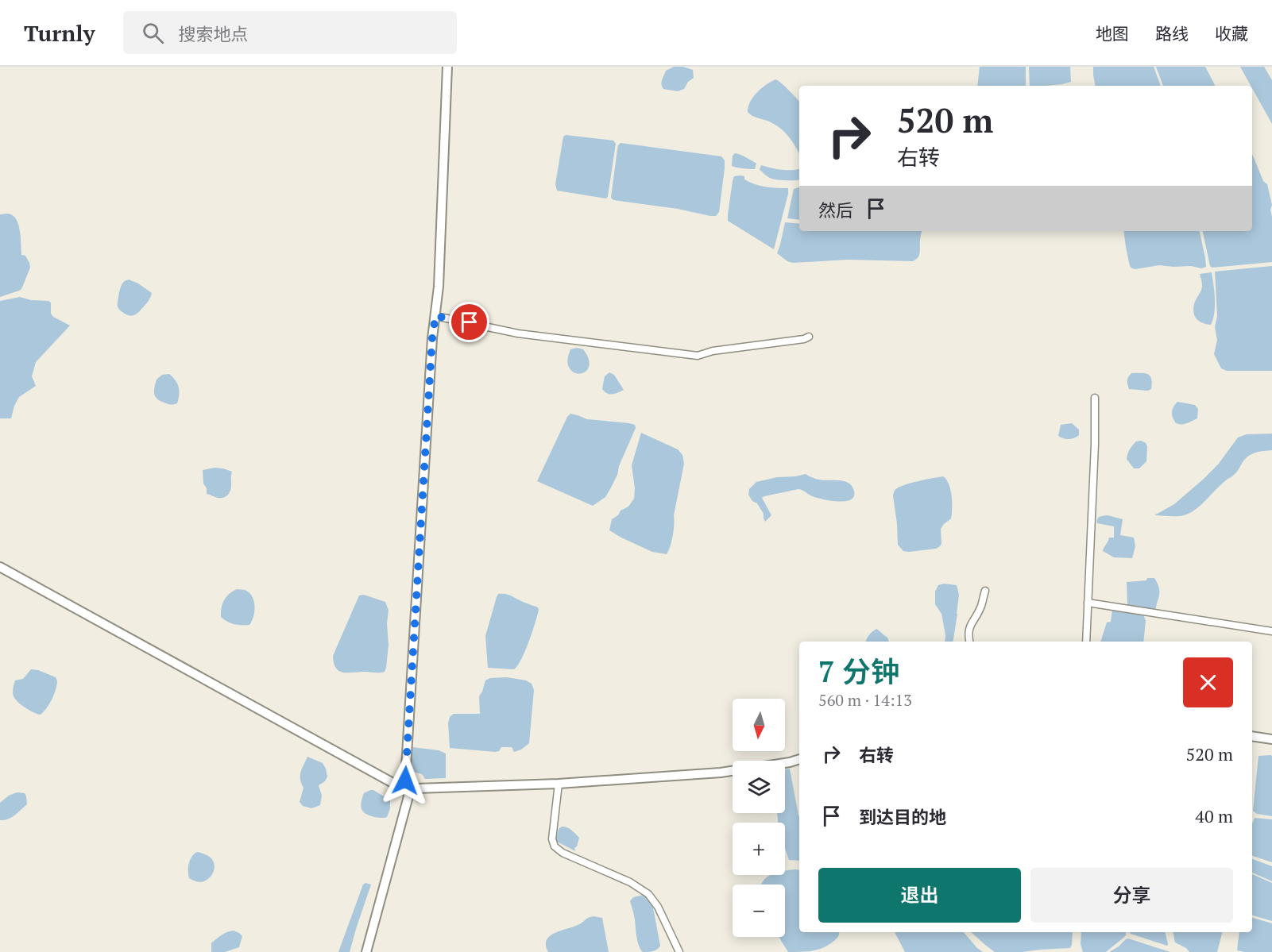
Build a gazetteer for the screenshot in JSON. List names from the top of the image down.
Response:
{
  "north": "bottom",
  "page": {
    "header": "Turnly",
    "search": "搜索地点",
    "nav": ["地图", "路线", "收藏"],
    "turn": ["520 m", "右转"],
    "then": "然后",
    "heading": ["7 分钟", "560 m · 14:13"],
    "map_buttons": ["+", "−"],
    "list": [
      {
        "name": "右转",
        "value": "520 m"
      },
      {
        "name": "到达目的地",
        "value": "40 m"
      }
    ],
    "buttons": ["退出", "分享"]
  }
}
